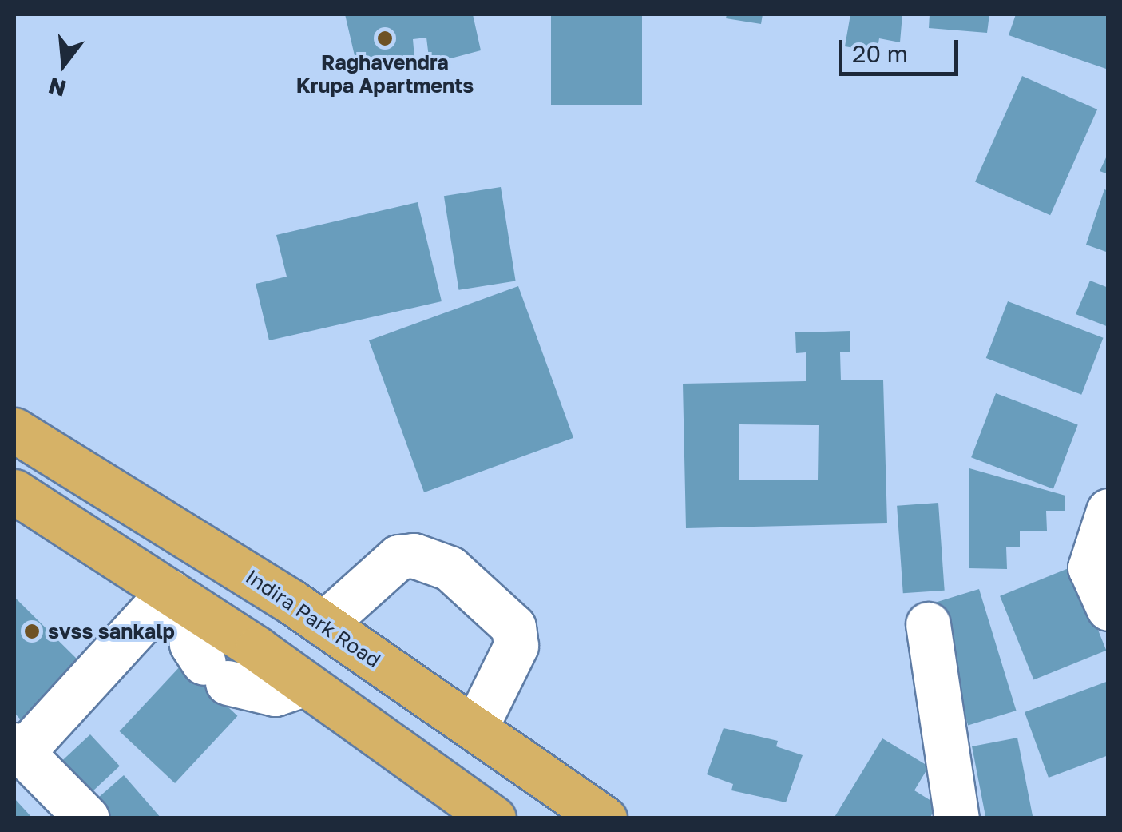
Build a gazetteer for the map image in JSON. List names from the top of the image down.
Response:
{
  "streets": {
    "main road": ["Indira Park Road"]
  },
  "places": ["Raghavendra Krupa Apartments", "svss sankalp"],
  "scale_bar": "20 m",
  "north": "bottom"
}
